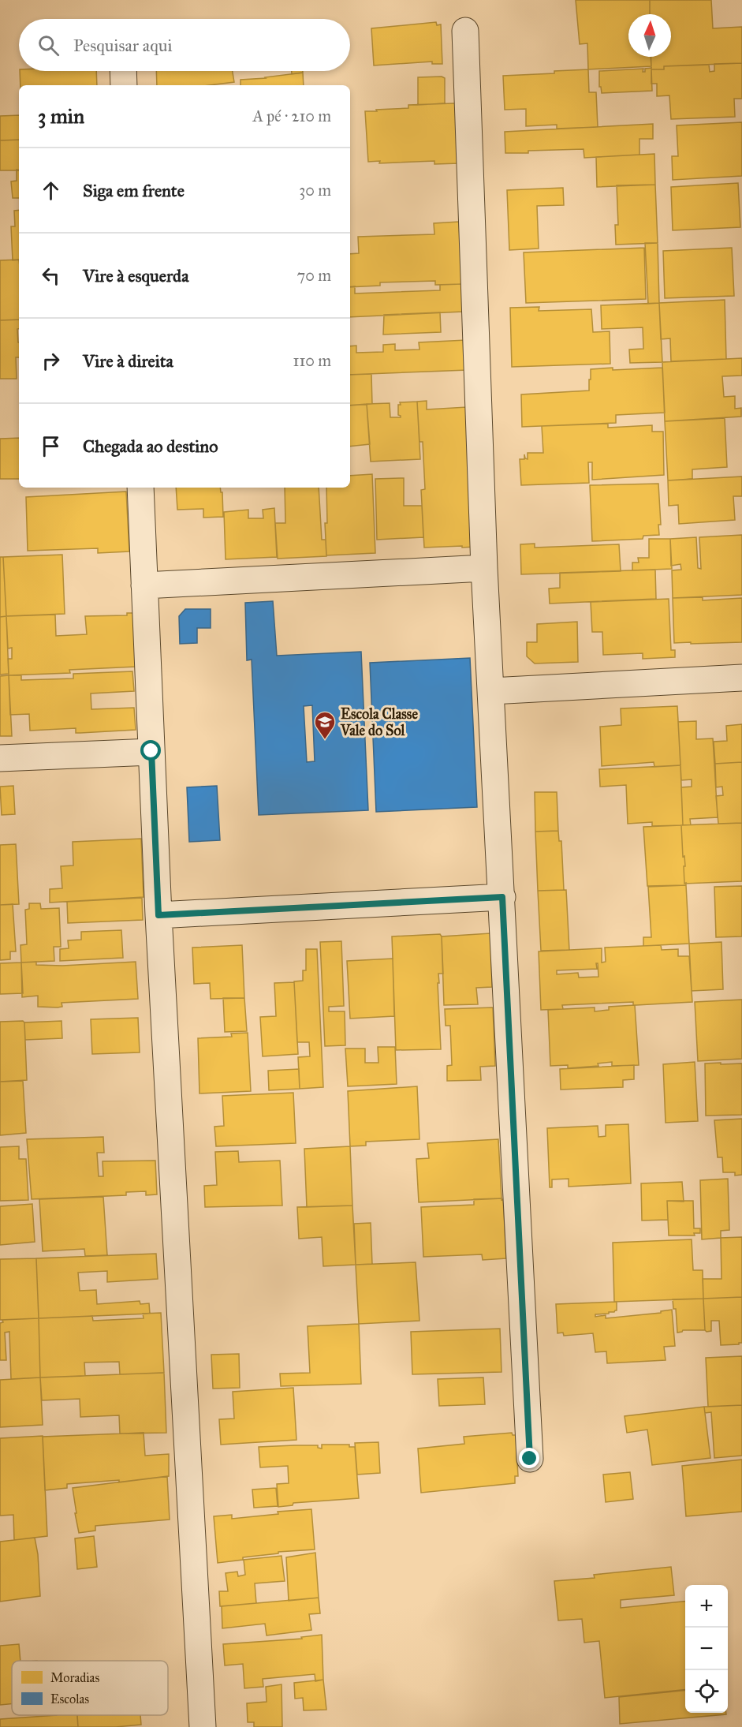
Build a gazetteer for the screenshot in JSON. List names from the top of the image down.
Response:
{
  "places": {
    "school or university": ["Escola Classe Vale do Sol"]
  },
  "legend": ["Moradias", "Escolas"],
  "north": "top",
  "page": {
    "search": "Pesquisar aqui",
    "heading": ["3 min", "A pé · 210 m"],
    "list": [
      ["Siga em frente", "30 m"],
      ["Vire à esquerda", "70 m"],
      ["Vire à direita", "110 m"],
      "Chegada ao destino"
    ],
    "map_buttons": ["+", "−"]
  }
}
